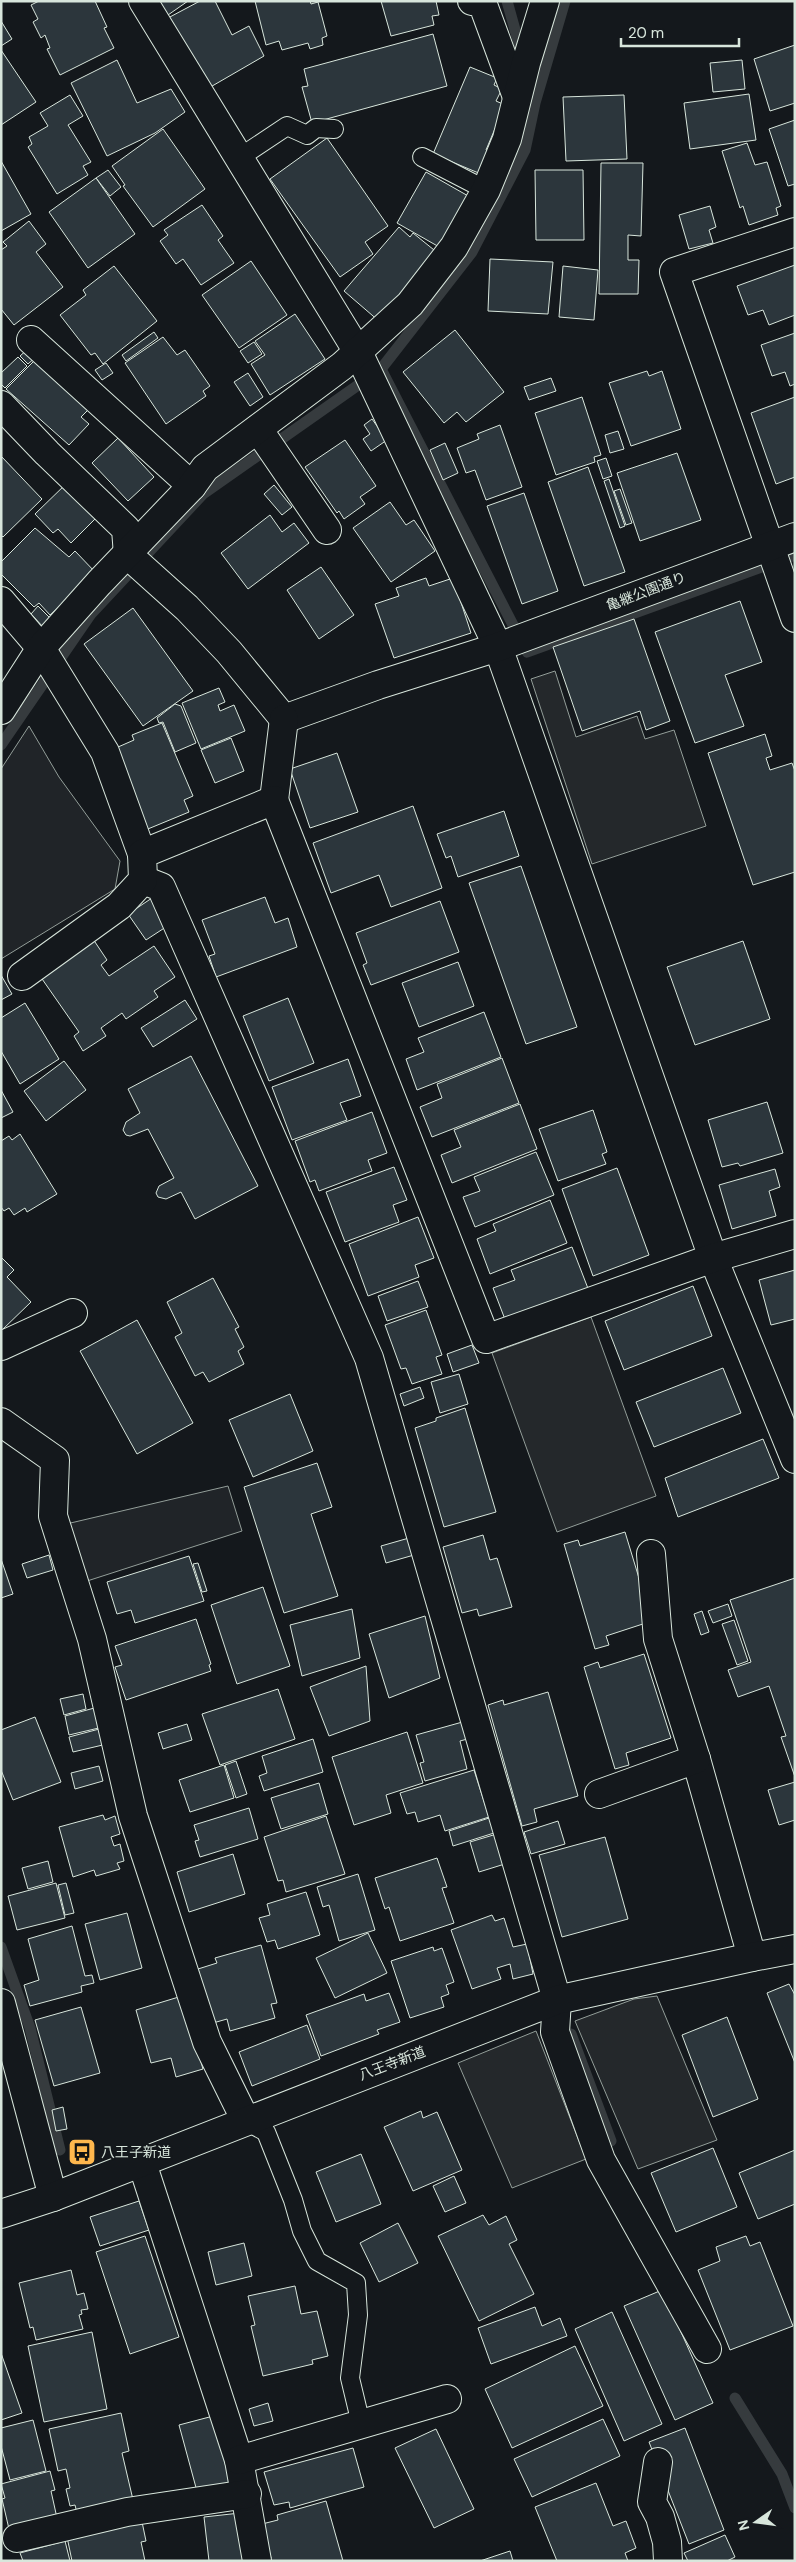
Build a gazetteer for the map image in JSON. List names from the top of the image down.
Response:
{
  "streets": {
    "street": ["亀継公園通り", "八王寺新道"]
  },
  "places": {
    "bus stop": ["八王子新道"]
  },
  "scale_bar": "20 m",
  "north": "left"
}
